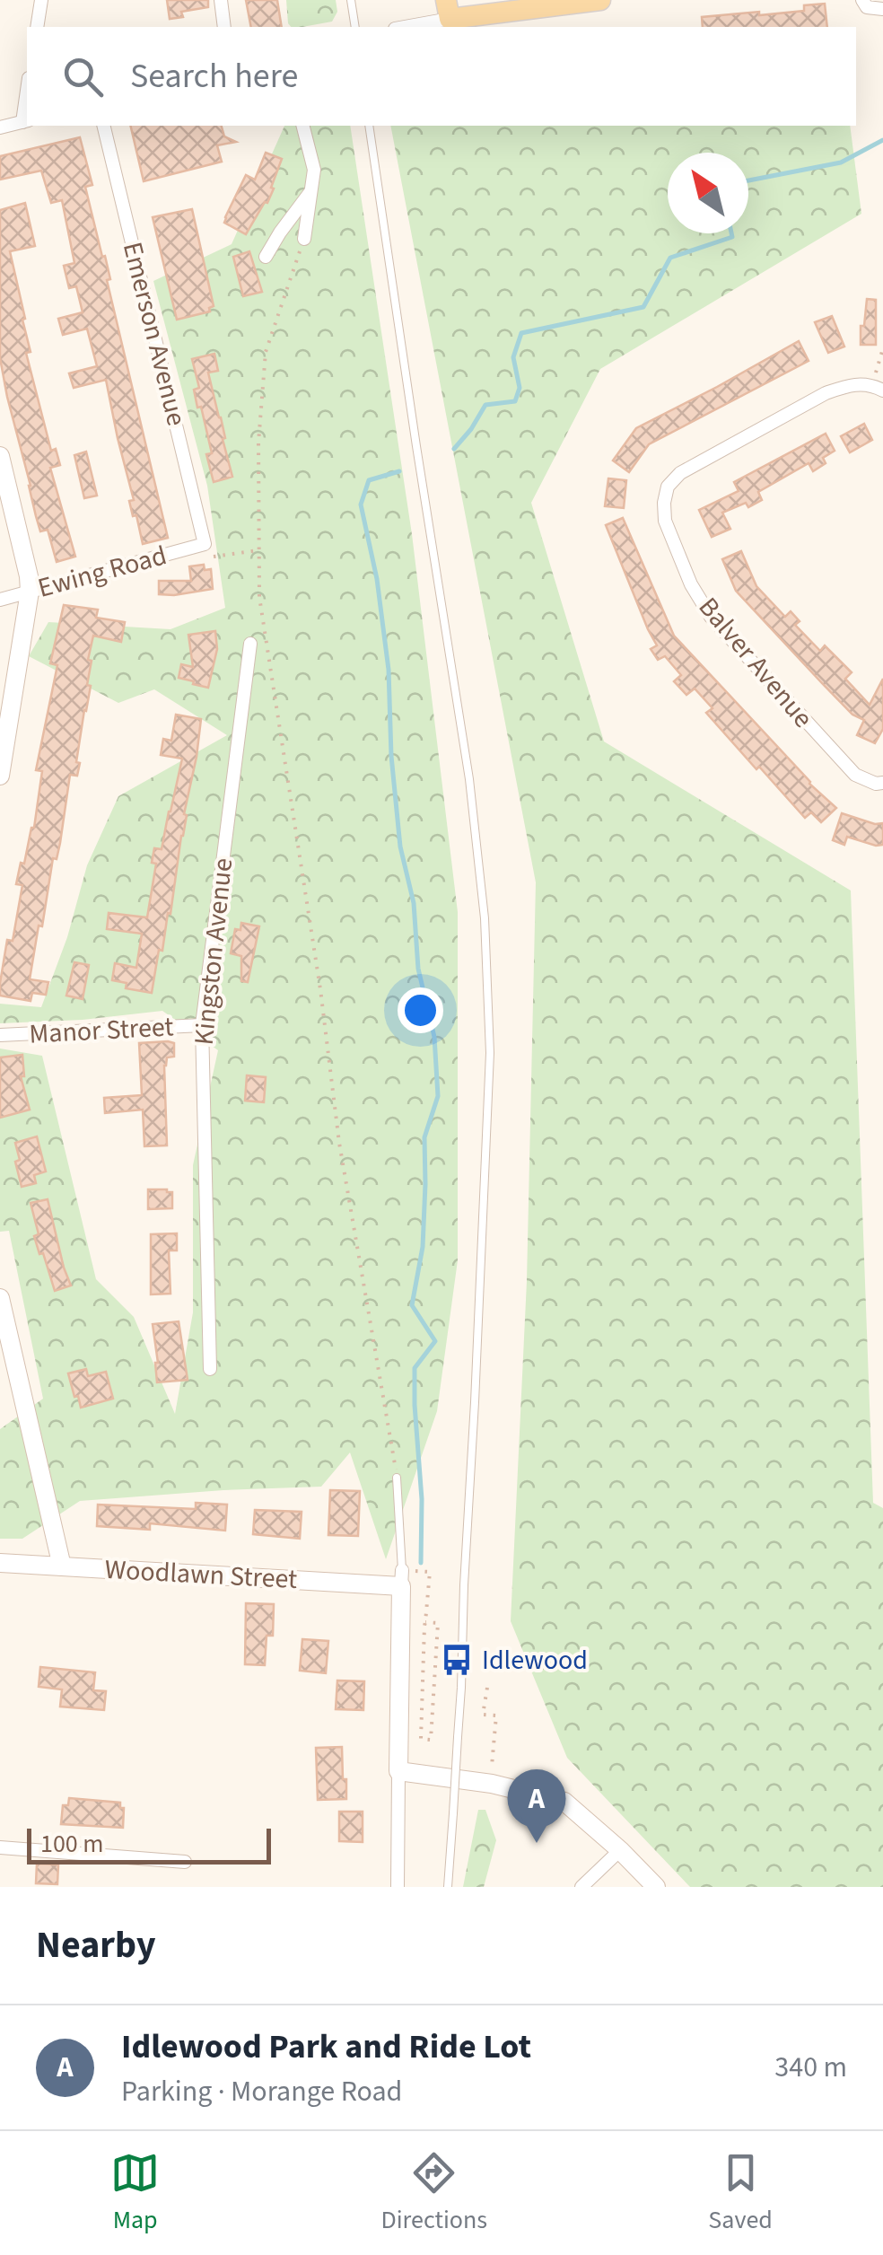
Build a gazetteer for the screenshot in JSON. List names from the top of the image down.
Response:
{
  "streets": {
    "street": [
      "Emerson Avenue",
      "Ewing Road",
      "Balver Avenue",
      "Kingston Avenue",
      "Manor Street",
      "Woodlawn Street"
    ]
  },
  "crossings": [
    ["Emerson Avenue", "Ewing Road"],
    ["Kingston Avenue", "Manor Street"]
  ],
  "places": {
    "bus stop": ["Idlewood"]
  },
  "scale_bar": "100 m",
  "north": "top left",
  "page": {
    "search": "Search here",
    "pins": "A",
    "scale": "100 m",
    "heading": "Nearby",
    "list": [
      {
        "mark": "A",
        "name": "Idlewood Park and Ride Lot",
        "note": "Parking · Morange Road",
        "value": "340 m"
      }
    ],
    "nav": ["Map", "Directions", "Saved"]
  }
}
